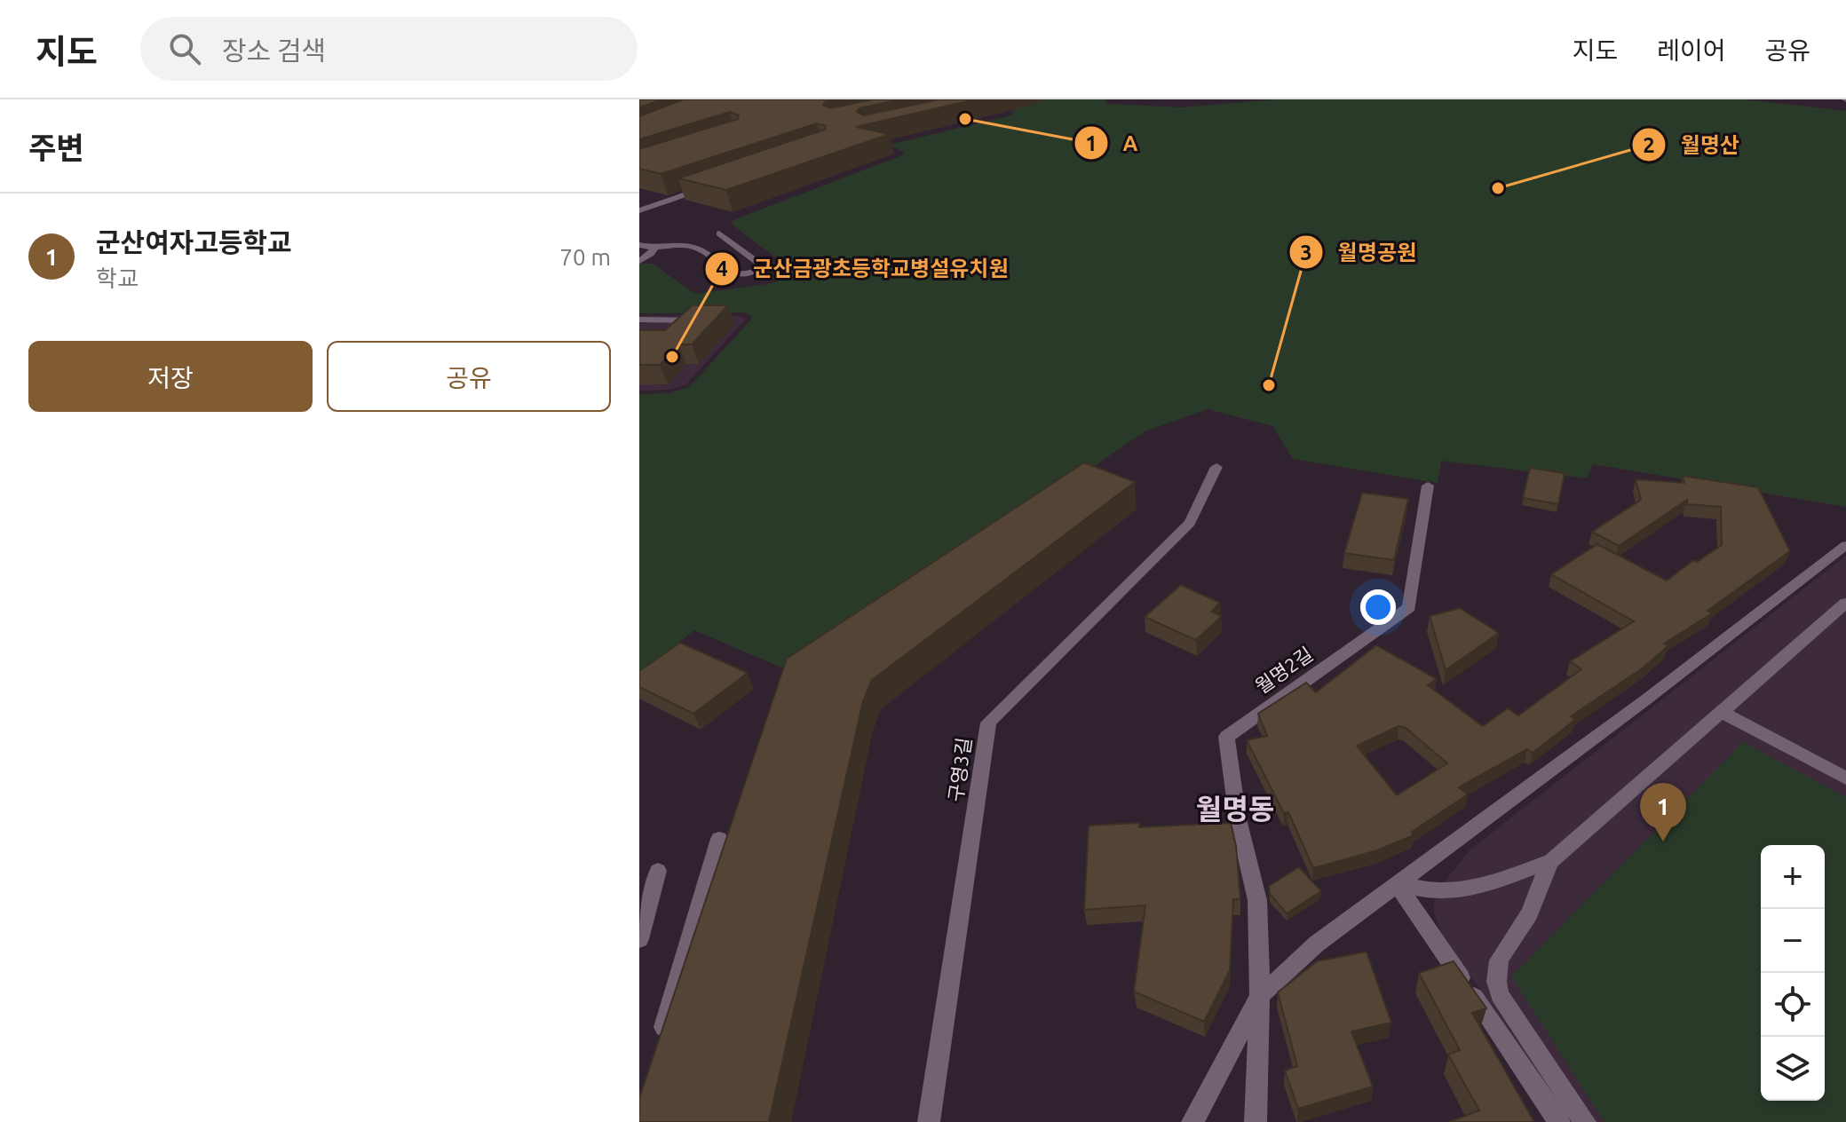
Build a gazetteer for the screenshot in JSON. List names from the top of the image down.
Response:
{
  "streets": {
    "lane": ["월명2길", "구영3길"]
  },
  "districts": ["월명동"],
  "places": [
    "A",
    "월명산",
    "군산금광초등학교병설유치원",
    "월명공원"
  ],
  "page": {
    "header": "지도",
    "search": "장소 검색",
    "nav": ["지도", "레이어", "공유"],
    "heading": "주변",
    "list": [
      {
        "mark": "1",
        "name": "군산여자고등학교",
        "note": "학교",
        "value": "70 m"
      }
    ],
    "buttons": ["저장", "공유"],
    "pins": "1",
    "map_buttons": ["+", "−"]
  }
}
